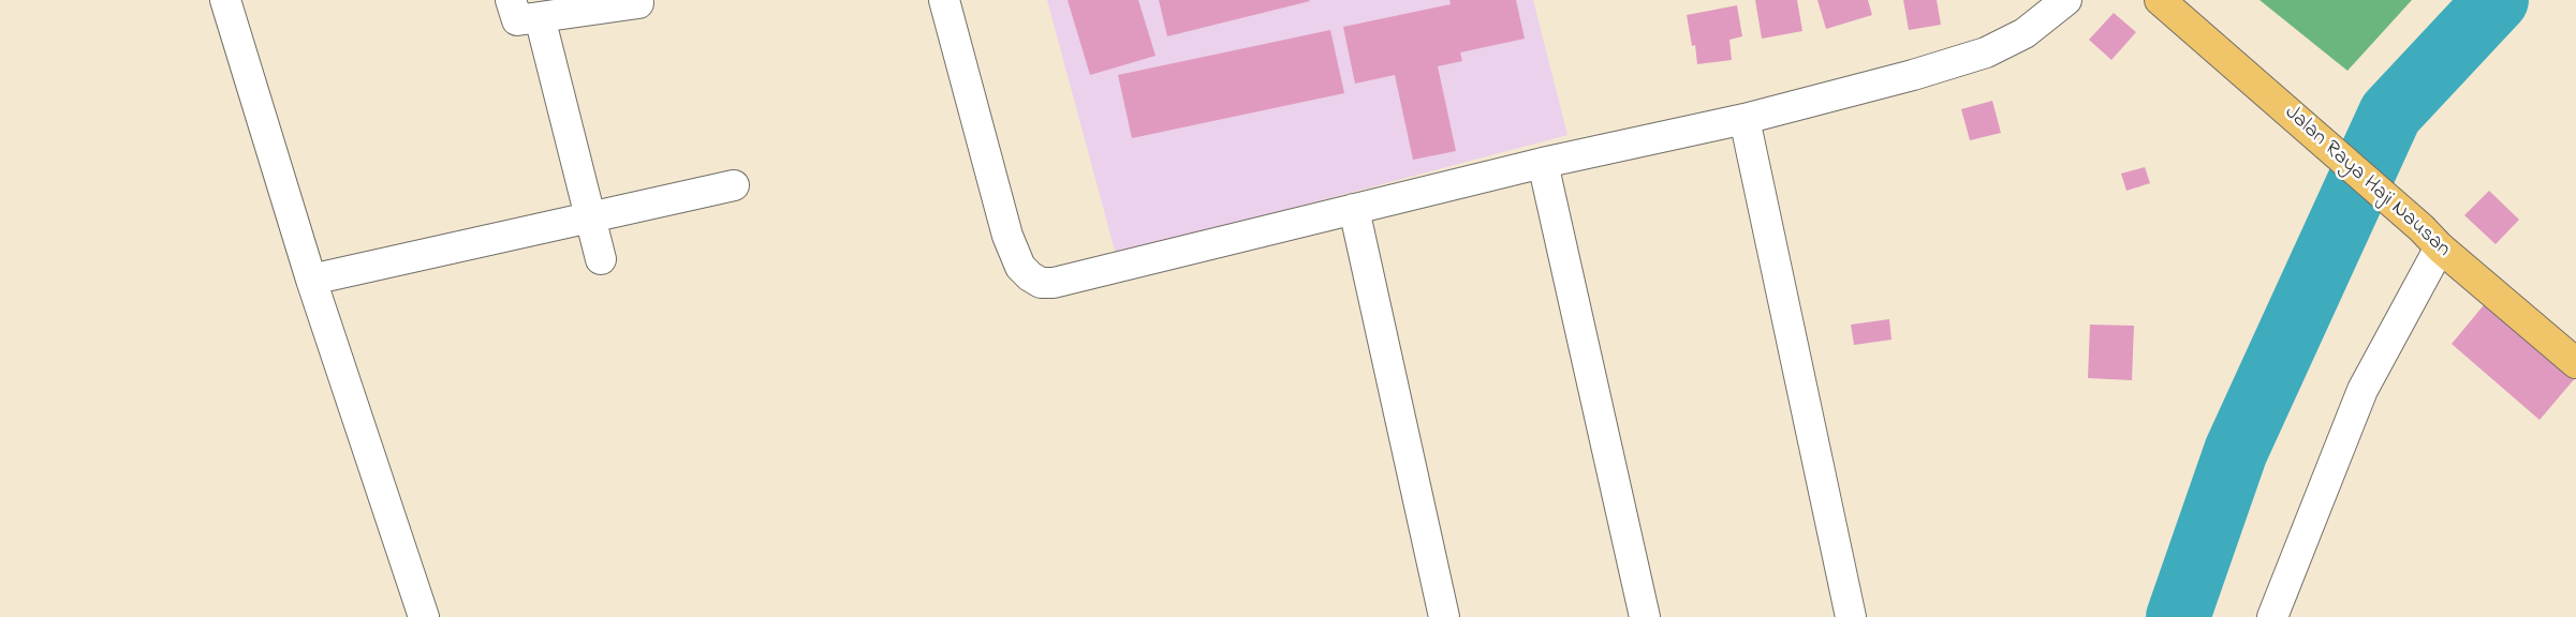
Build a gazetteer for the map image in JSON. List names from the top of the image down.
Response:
{
  "streets": {
    "main road": ["Jalan Raya Haji Nausan"]
  }
}
